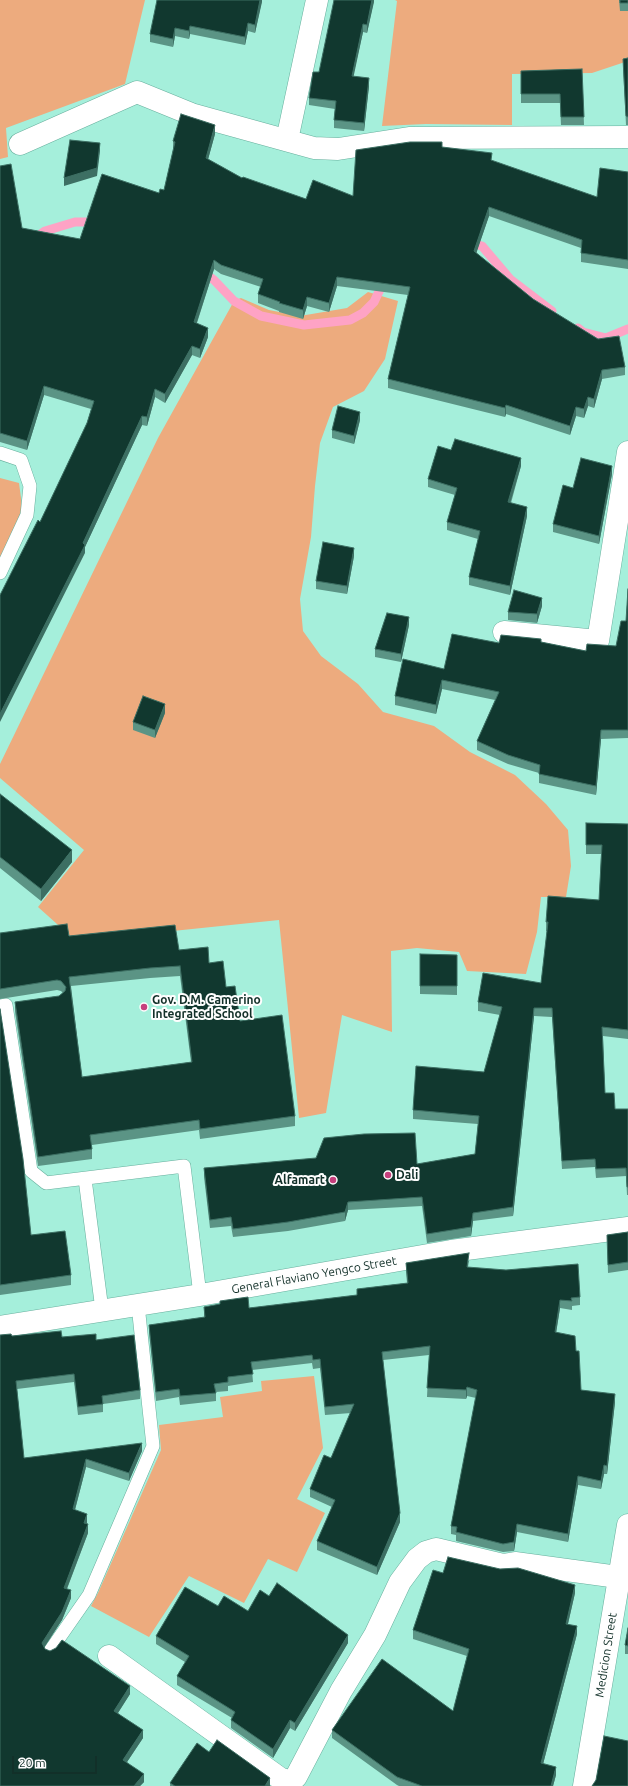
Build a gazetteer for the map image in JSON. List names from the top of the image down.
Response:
{
  "streets": {
    "street": ["General Flaviano Yengco Street", "Medicion Street"]
  },
  "places": ["Gov. D.M. Camerino Integrated School", "Dali", "Alfamart"],
  "scale_bar": "20 m"
}
